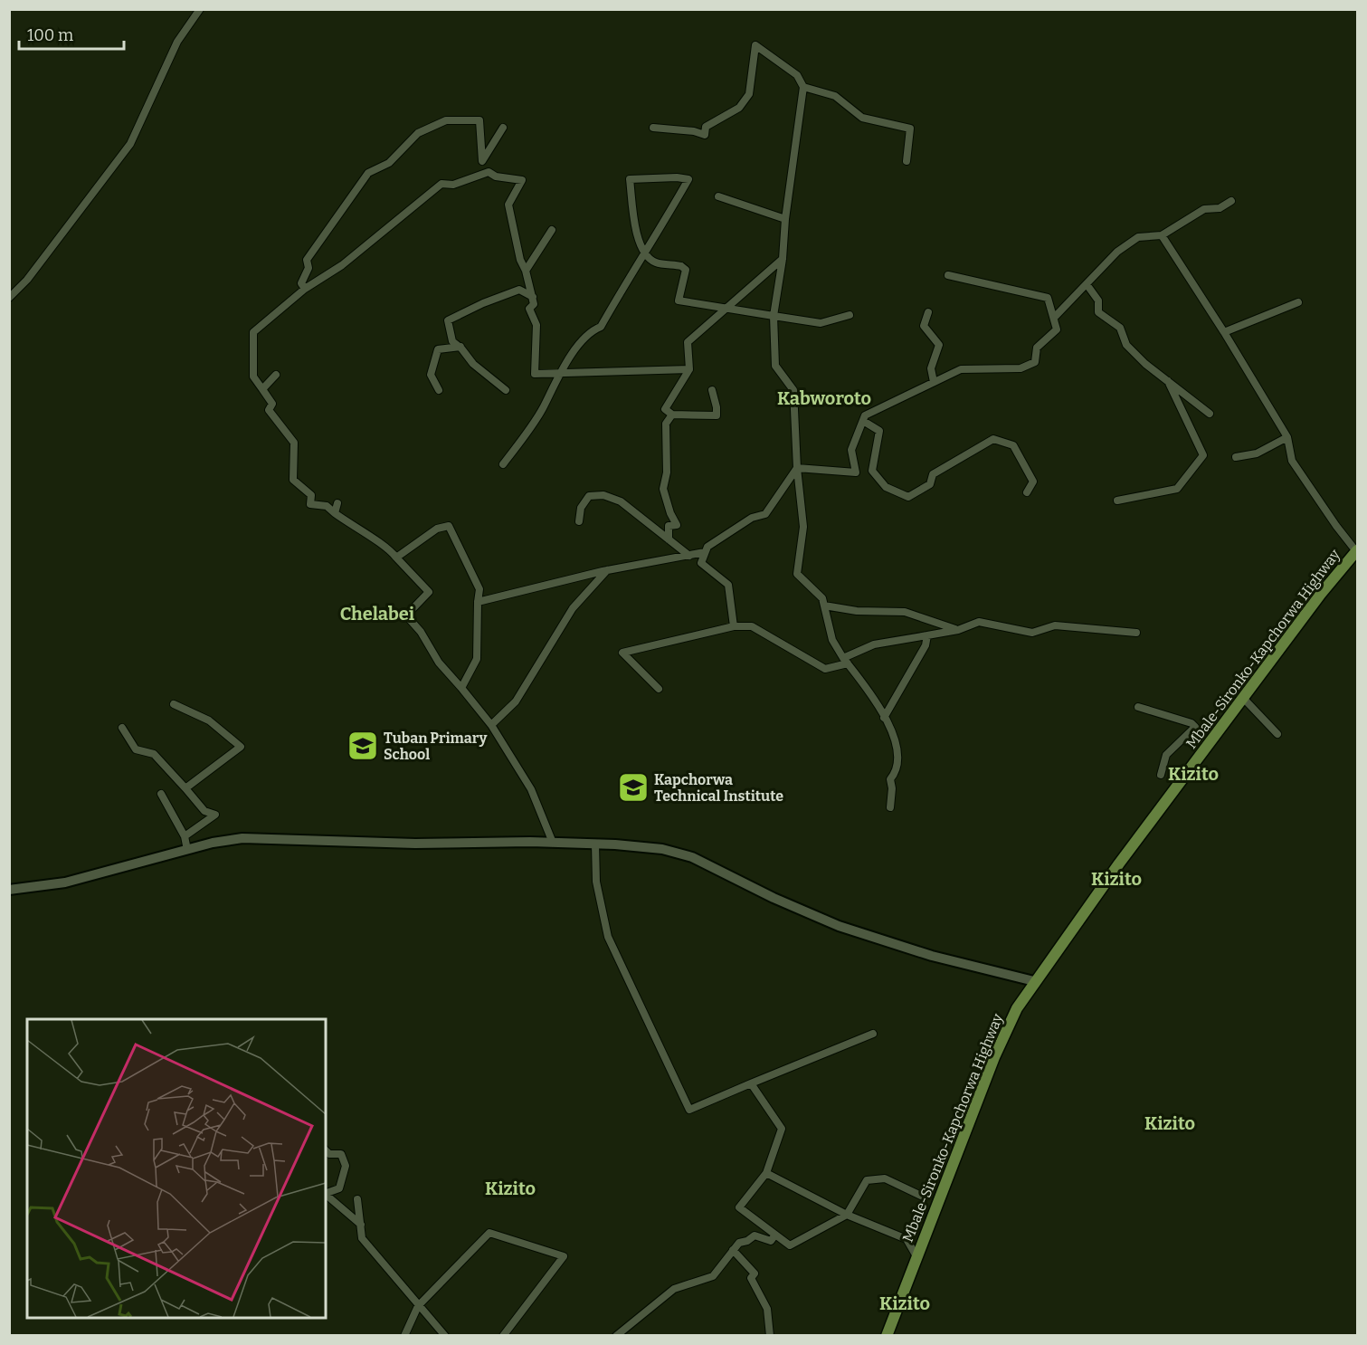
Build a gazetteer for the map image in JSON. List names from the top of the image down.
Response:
{
  "streets": {
    "main road": ["Mbale-Sironko-Kapchorwa Highway"]
  },
  "districts": [
    "Kabworoto",
    "Chelabei",
    "Kizito",
    "Kizito",
    "Kizito",
    "Kizito",
    "Kizito"
  ],
  "places": {
    "school or university": ["Tuban Primary School", "Kapchorwa Technical Institute"]
  },
  "scale_bar": "100 m"
}
